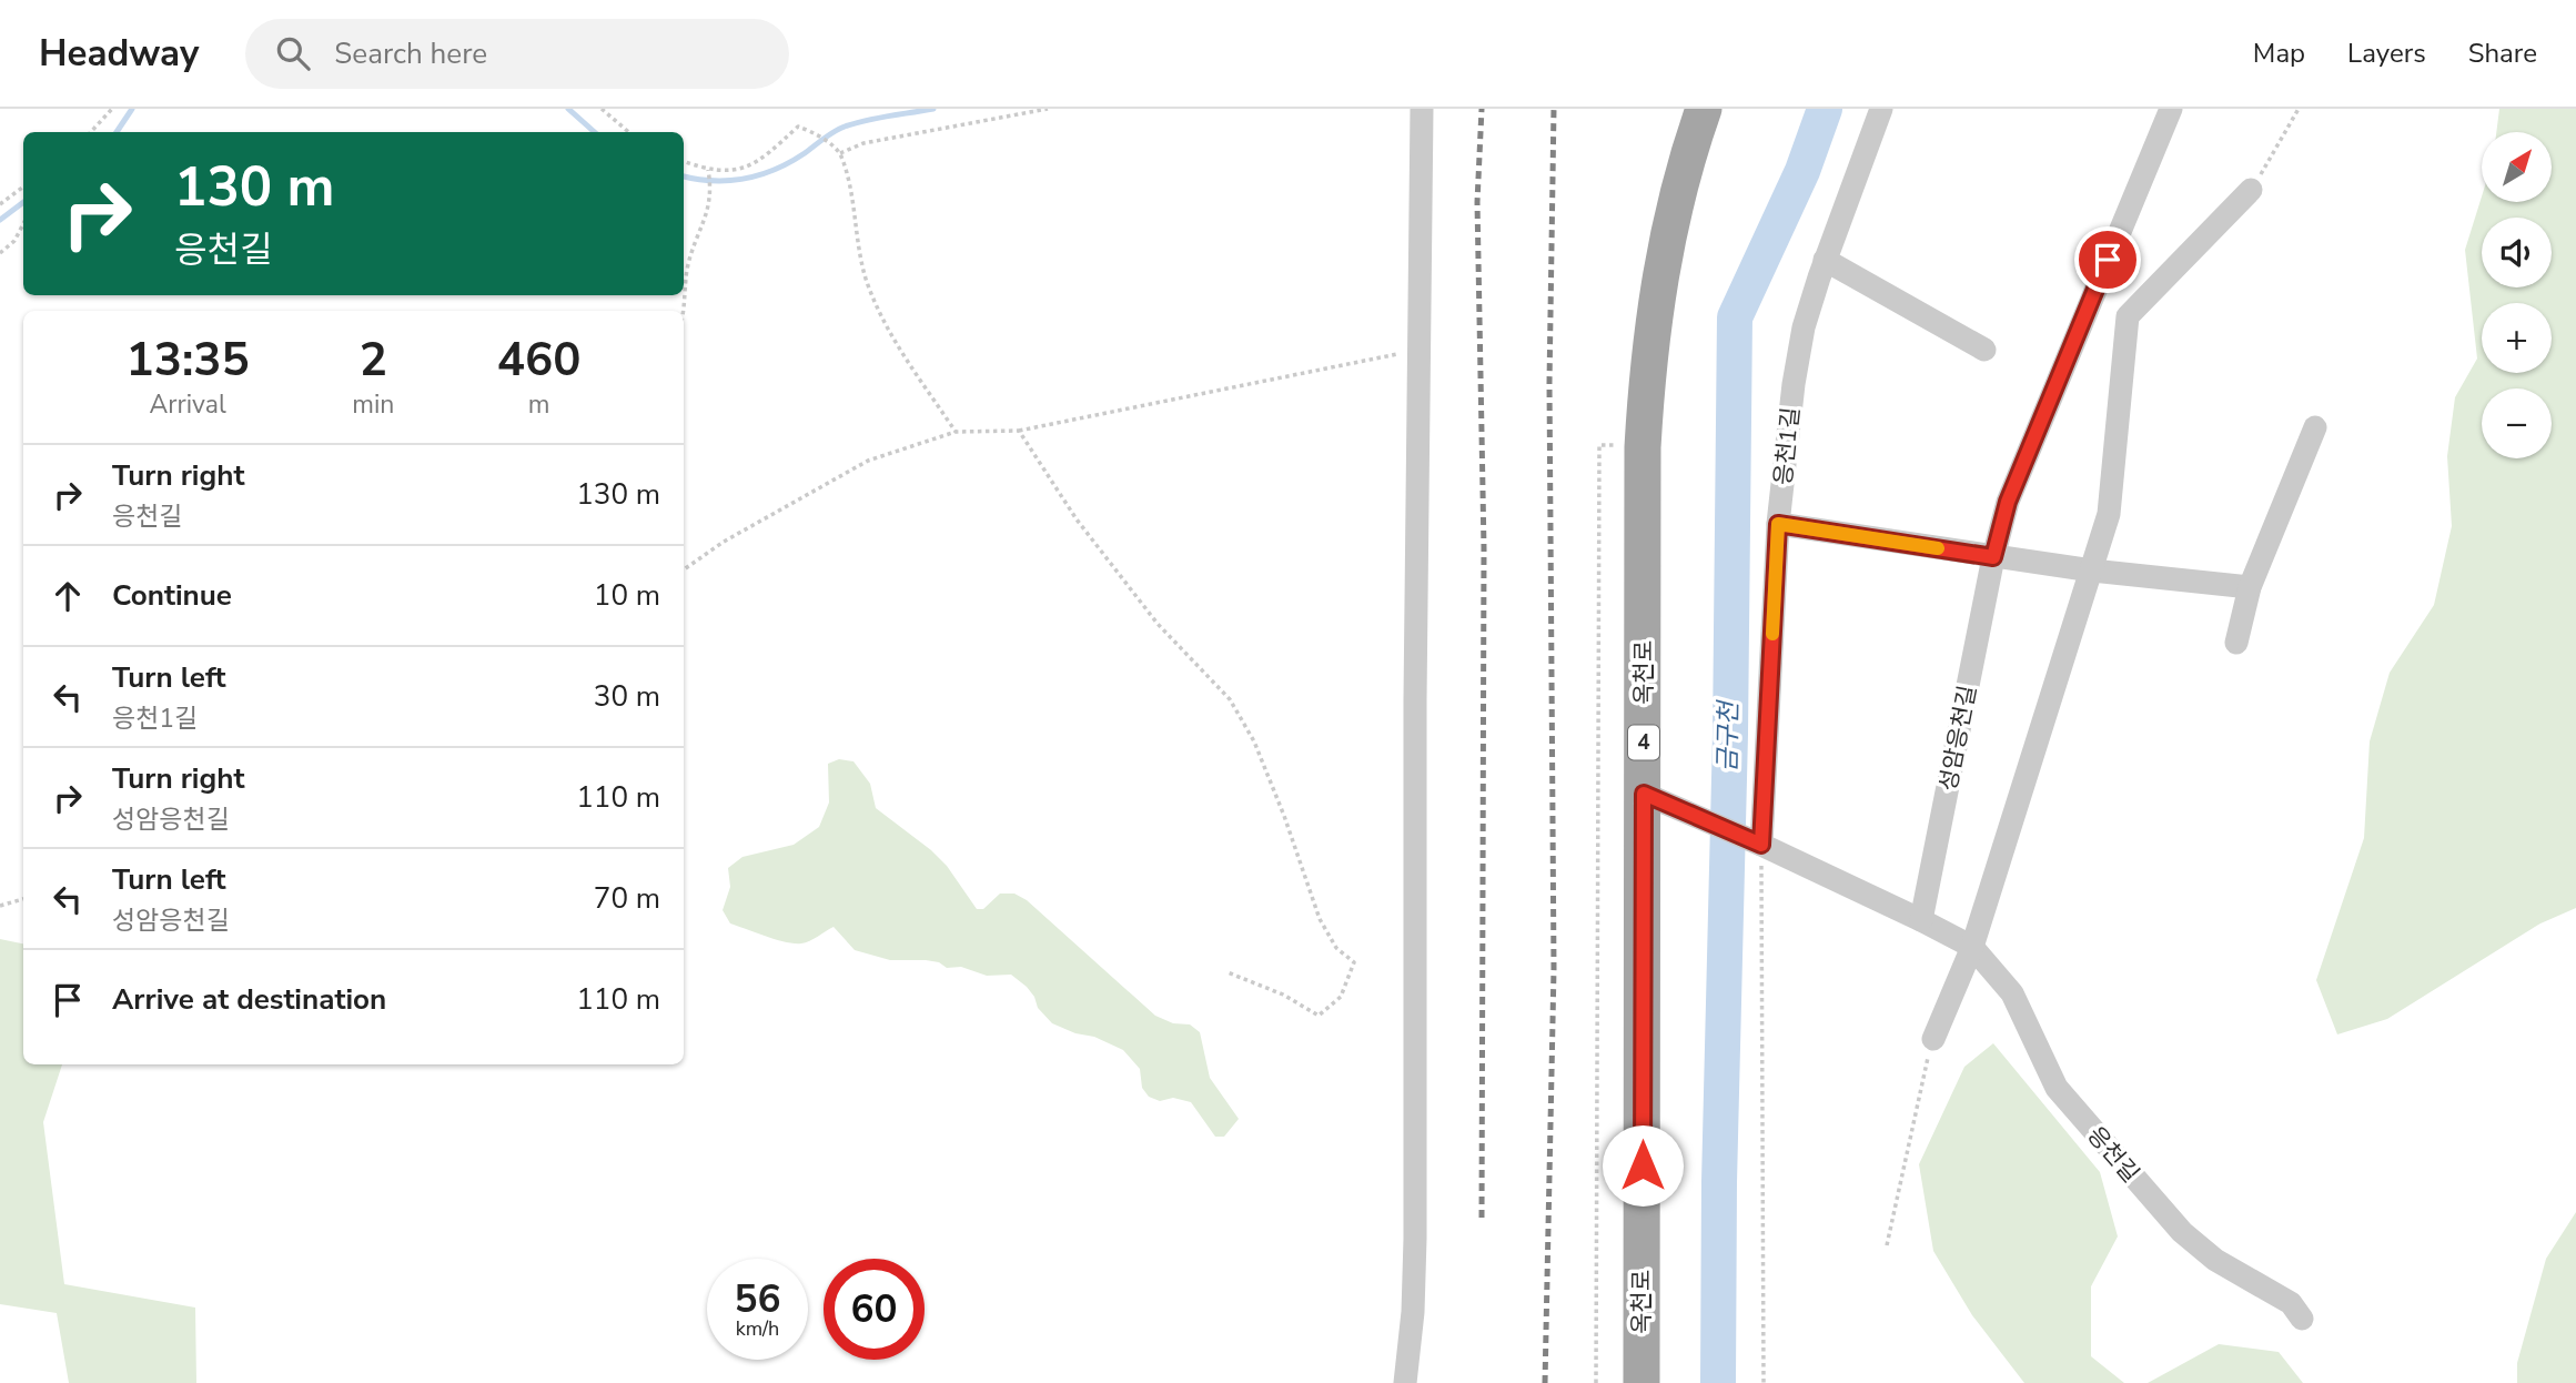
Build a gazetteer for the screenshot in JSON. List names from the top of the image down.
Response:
{
  "streets": {
    "main road": ["옥천로", "4"],
    "street": ["응천1길", "성암응천길", "응천길"]
  },
  "crossings": [
    ["응천1길", "응천길"],
    ["옥천로", "응천길"],
    ["성암응천길", "응천길"]
  ],
  "water": ["금구천"],
  "north": "top right",
  "page": {
    "header": "Headway",
    "search": "Search here",
    "nav": ["Map", "Layers", "Share"],
    "map_buttons": ["+", "−"],
    "turn": ["130 m", "응천길"],
    "eta": [
      "13:35",
      "Arrival",
      "2",
      "min",
      "460",
      "m"
    ],
    "list": [
      {
        "name": "Turn right",
        "note": "응천길",
        "value": "130 m"
      },
      {
        "name": "Continue",
        "value": "10 m"
      },
      {
        "name": "Turn left",
        "note": "응천1길",
        "value": "30 m"
      },
      {
        "name": "Turn right",
        "note": "성암응천길",
        "value": "110 m"
      },
      {
        "name": "Turn left",
        "note": "성암응천길",
        "value": "70 m"
      },
      {
        "name": "Arrive at destination",
        "value": "110 m"
      }
    ],
    "speed": "56 km/h",
    "limit": "60"
  }
}
